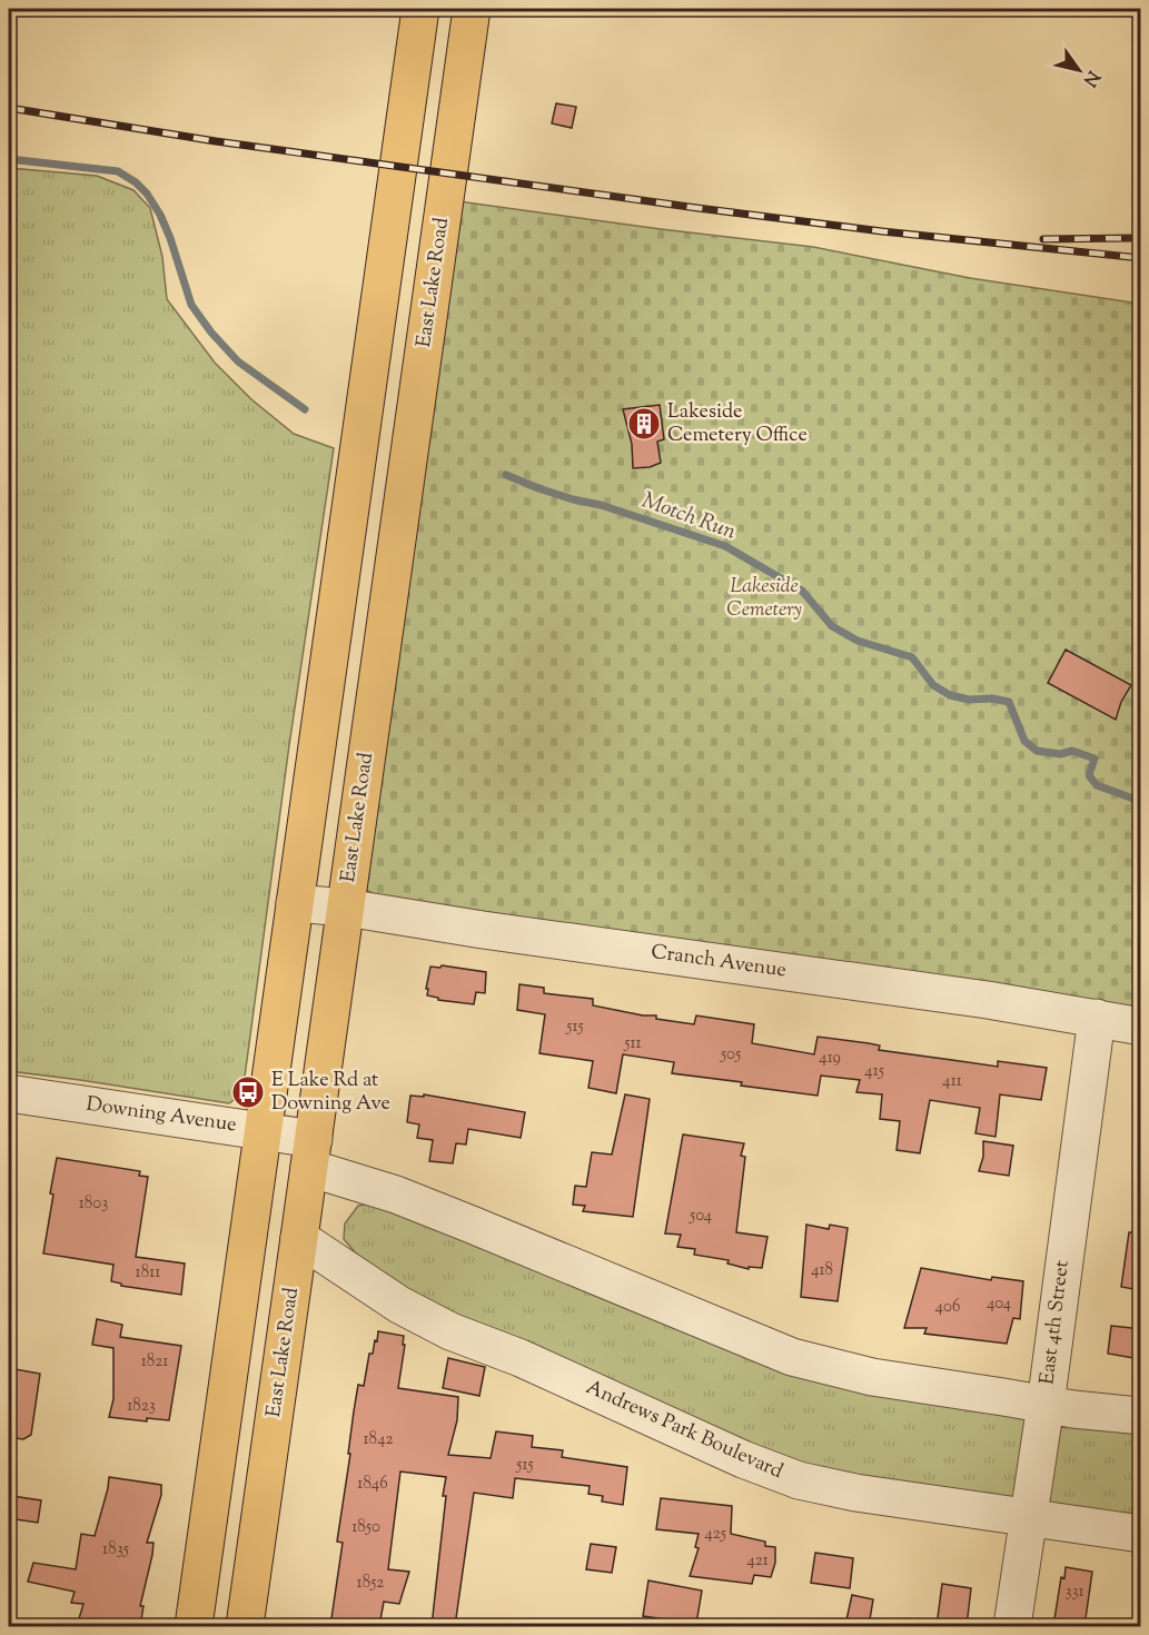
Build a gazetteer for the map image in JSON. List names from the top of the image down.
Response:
{
  "streets": {
    "main road": ["East Lake Road"],
    "street": [
      "Cranch Avenue",
      "Downing Avenue",
      "East 4th Street",
      "Andrews Park Boulevard"
    ]
  },
  "crossings": [
    ["East Lake Road", "Cranch Avenue"],
    ["East Lake Road", "Downing Avenue"],
    ["East Lake Road", "Andrews Park Boulevard"],
    ["Cranch Avenue", "East 4th Street"],
    ["East 4th Street", "Andrews Park Boulevard"]
  ],
  "water": ["Motch Run"],
  "parks": ["Lakeside Cemetery"],
  "places": {
    "building": ["Lakeside Cemetery Office"],
    "bus stop": ["E Lake Rd at Downing Ave"]
  },
  "house_numbers": [
    "515",
    "511",
    "505",
    "419",
    "415",
    "411",
    "1803",
    "504",
    "418",
    "1811",
    "404",
    "406",
    "1821",
    "1823",
    "1842",
    "515",
    "1846",
    "1850",
    "425",
    "1835",
    "421",
    "1852",
    "331"
  ],
  "north": "bottom right"
}
